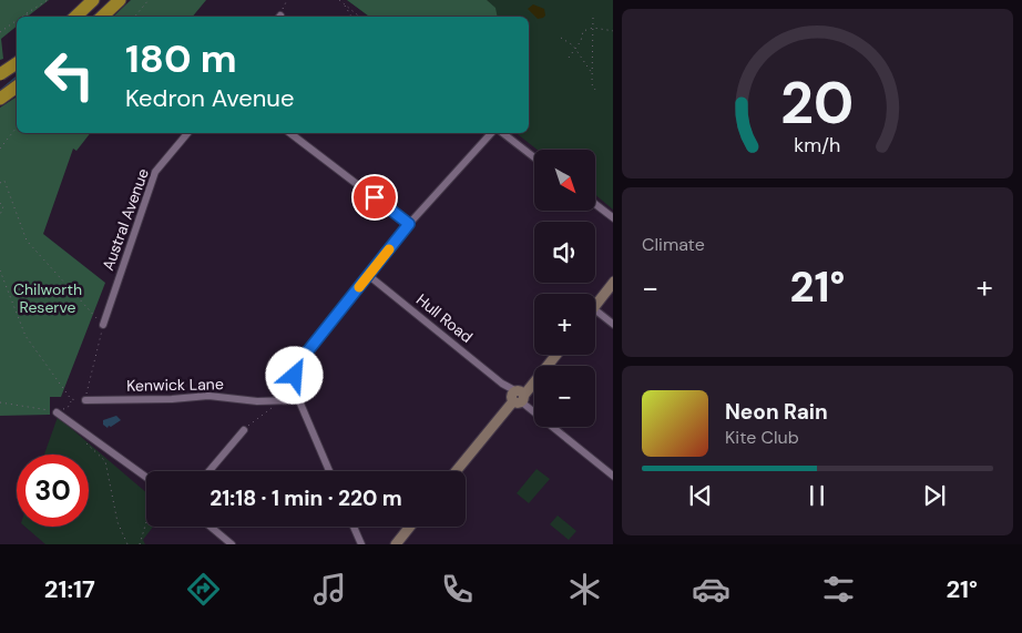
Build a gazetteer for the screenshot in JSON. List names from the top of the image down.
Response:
{
  "streets": {
    "street": ["Austral Avenue", "Hull Road", "Kenwick Lane"]
  },
  "parks": ["Chilworth Reserve"],
  "north": "bottom right",
  "page": {
    "turn": ["180 m", "Kedron Avenue"],
    "map_buttons": ["+", "−"],
    "tile": "Climate",
    "heat": ["−", "21°", "+"],
    "song": ["Neon Rain", "Kite Club"],
    "limit": "30",
    "trip": "21:18 · 1 min · 220 m",
    "tabs": ["21:17", "21°"],
    "gauge": ["20", "km/h"]
  }
}
